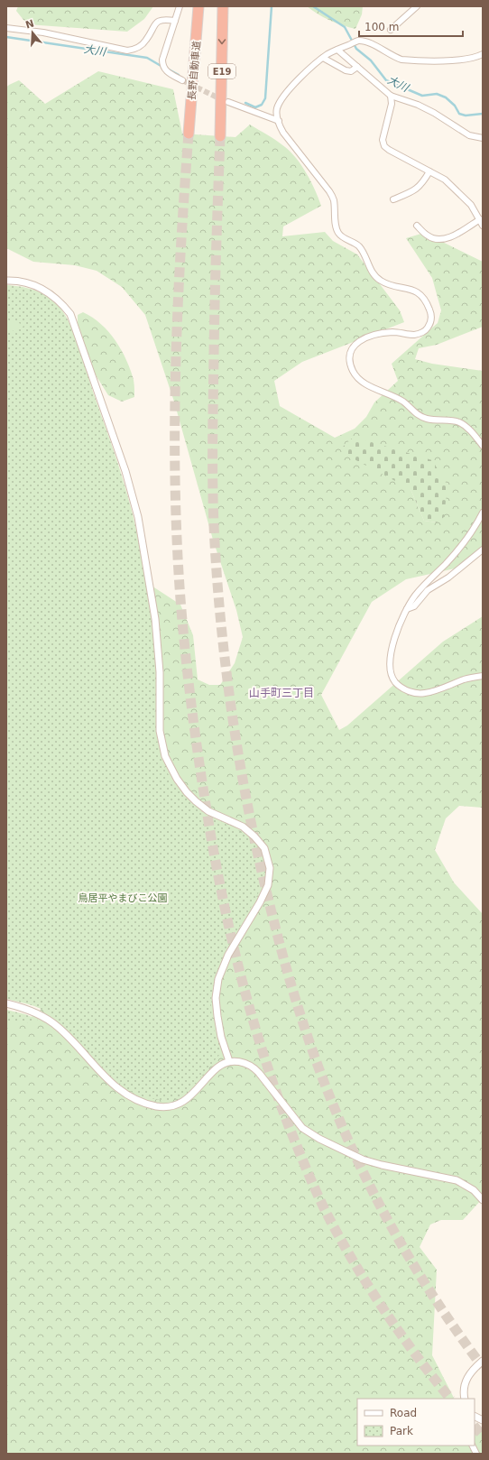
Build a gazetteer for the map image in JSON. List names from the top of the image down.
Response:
{
  "streets": {
    "highway": ["長野自動車道", "E19"]
  },
  "districts": ["山手町三丁目"],
  "water": ["大川"],
  "parks": ["鳥居平やまびこ公園"],
  "legend": ["Road", "Park"],
  "scale_bar": "100 m",
  "north": "top"
}
